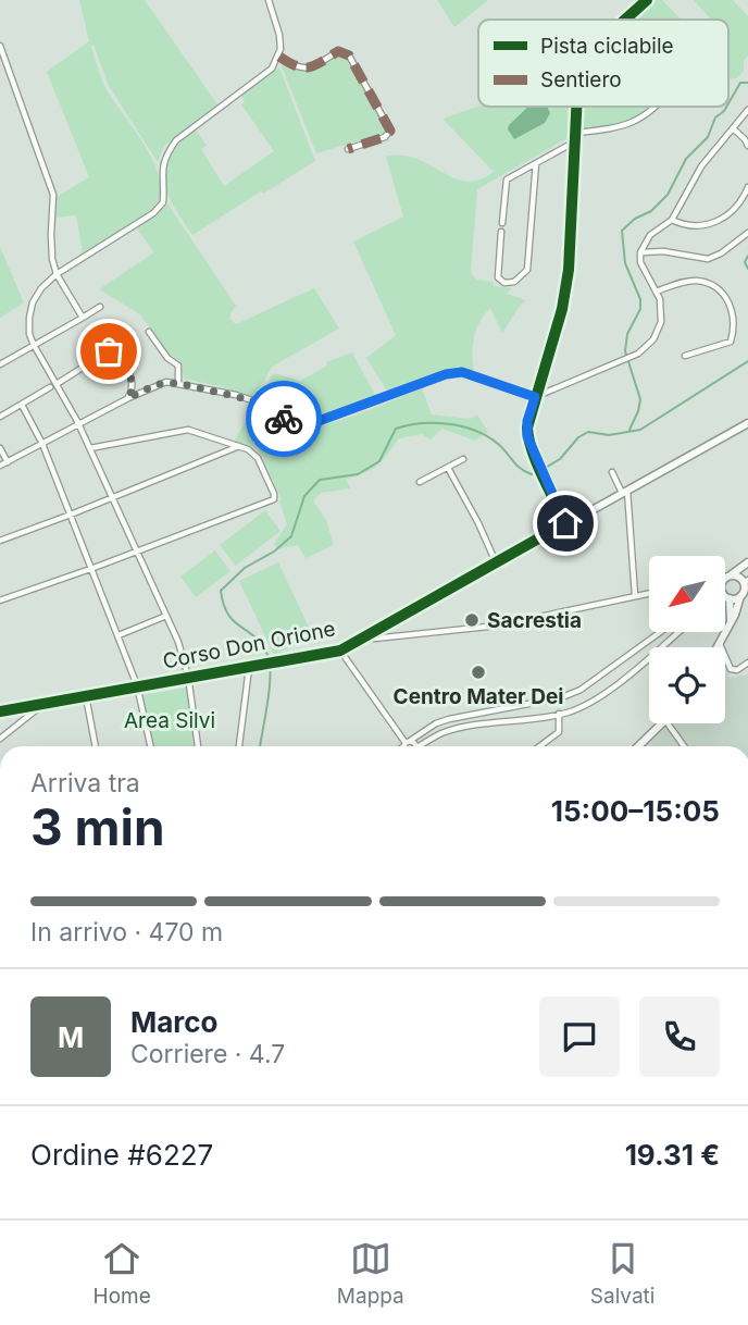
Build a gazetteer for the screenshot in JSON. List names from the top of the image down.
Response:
{
  "streets": {
    "street": ["Corso Don Orione"]
  },
  "parks": ["Area Silvi"],
  "places": ["Sacrestia", "Centro Mater Dei"],
  "legend": ["Pista ciclabile", "Sentiero"],
  "north": "bottom left",
  "page": {
    "heading": ["3 min", "Arriva tra", "15:00–15:05"],
    "panel": [
      "Marco",
      "Corriere · 4.7",
      "Ordine #6227",
      "19.31 €"
    ],
    "bar": "In arrivo · 470 m",
    "round": "M",
    "tabs": ["Home", "Mappa", "Salvati"]
  }
}
